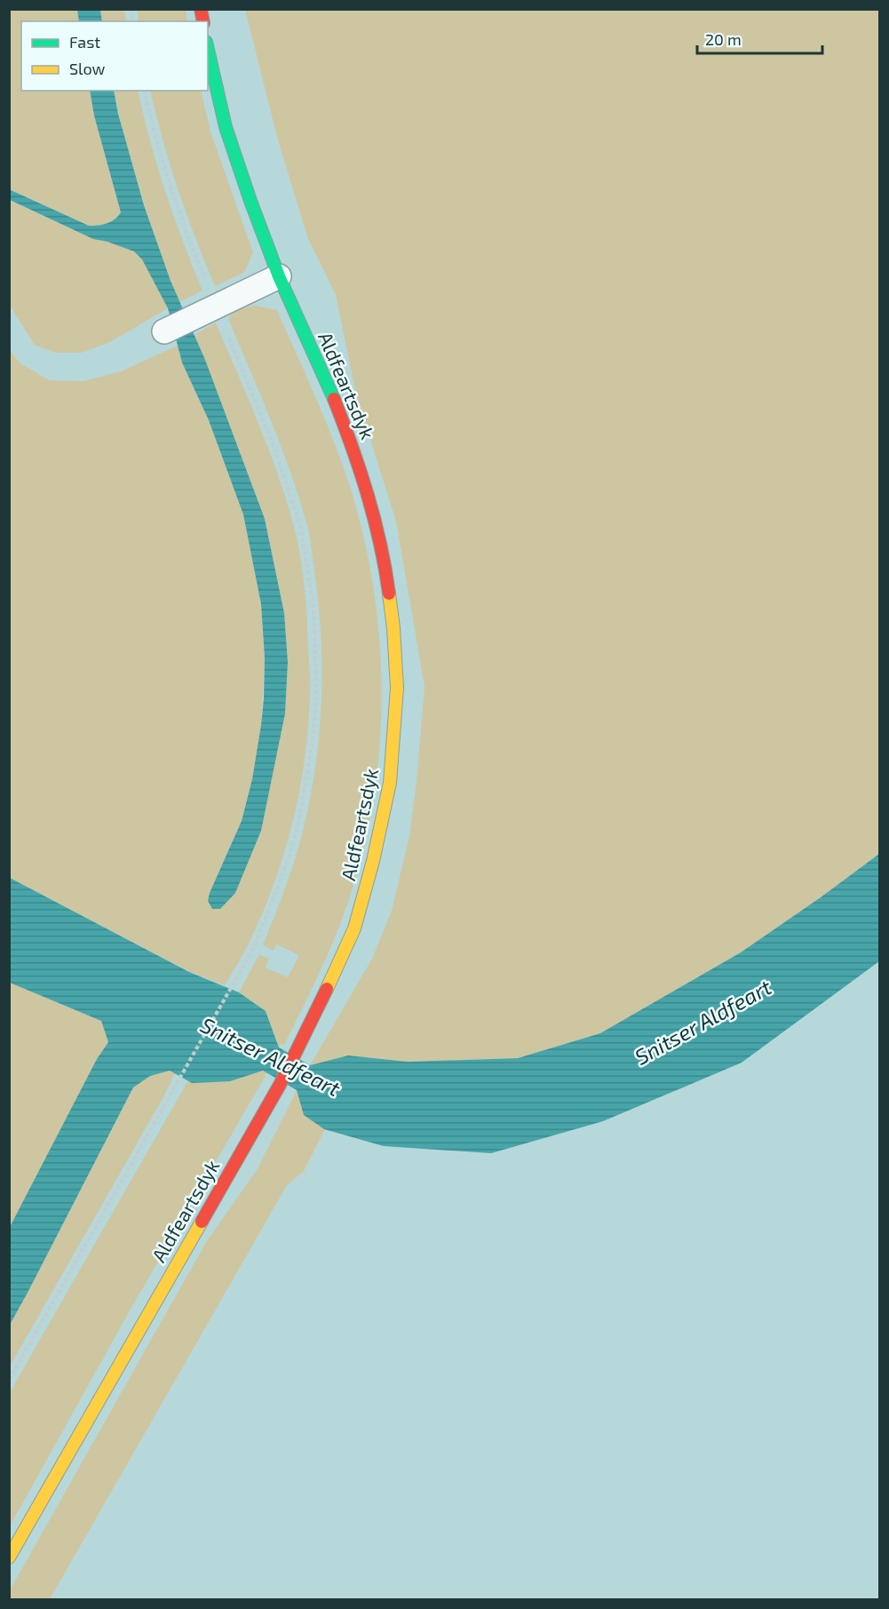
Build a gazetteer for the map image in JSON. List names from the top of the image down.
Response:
{
  "streets": {
    "street": ["Aldfeartsdyk"]
  },
  "water": ["Snitser Aldfeart"],
  "legend": ["Fast", "Slow"],
  "scale_bar": "20 m"
}
